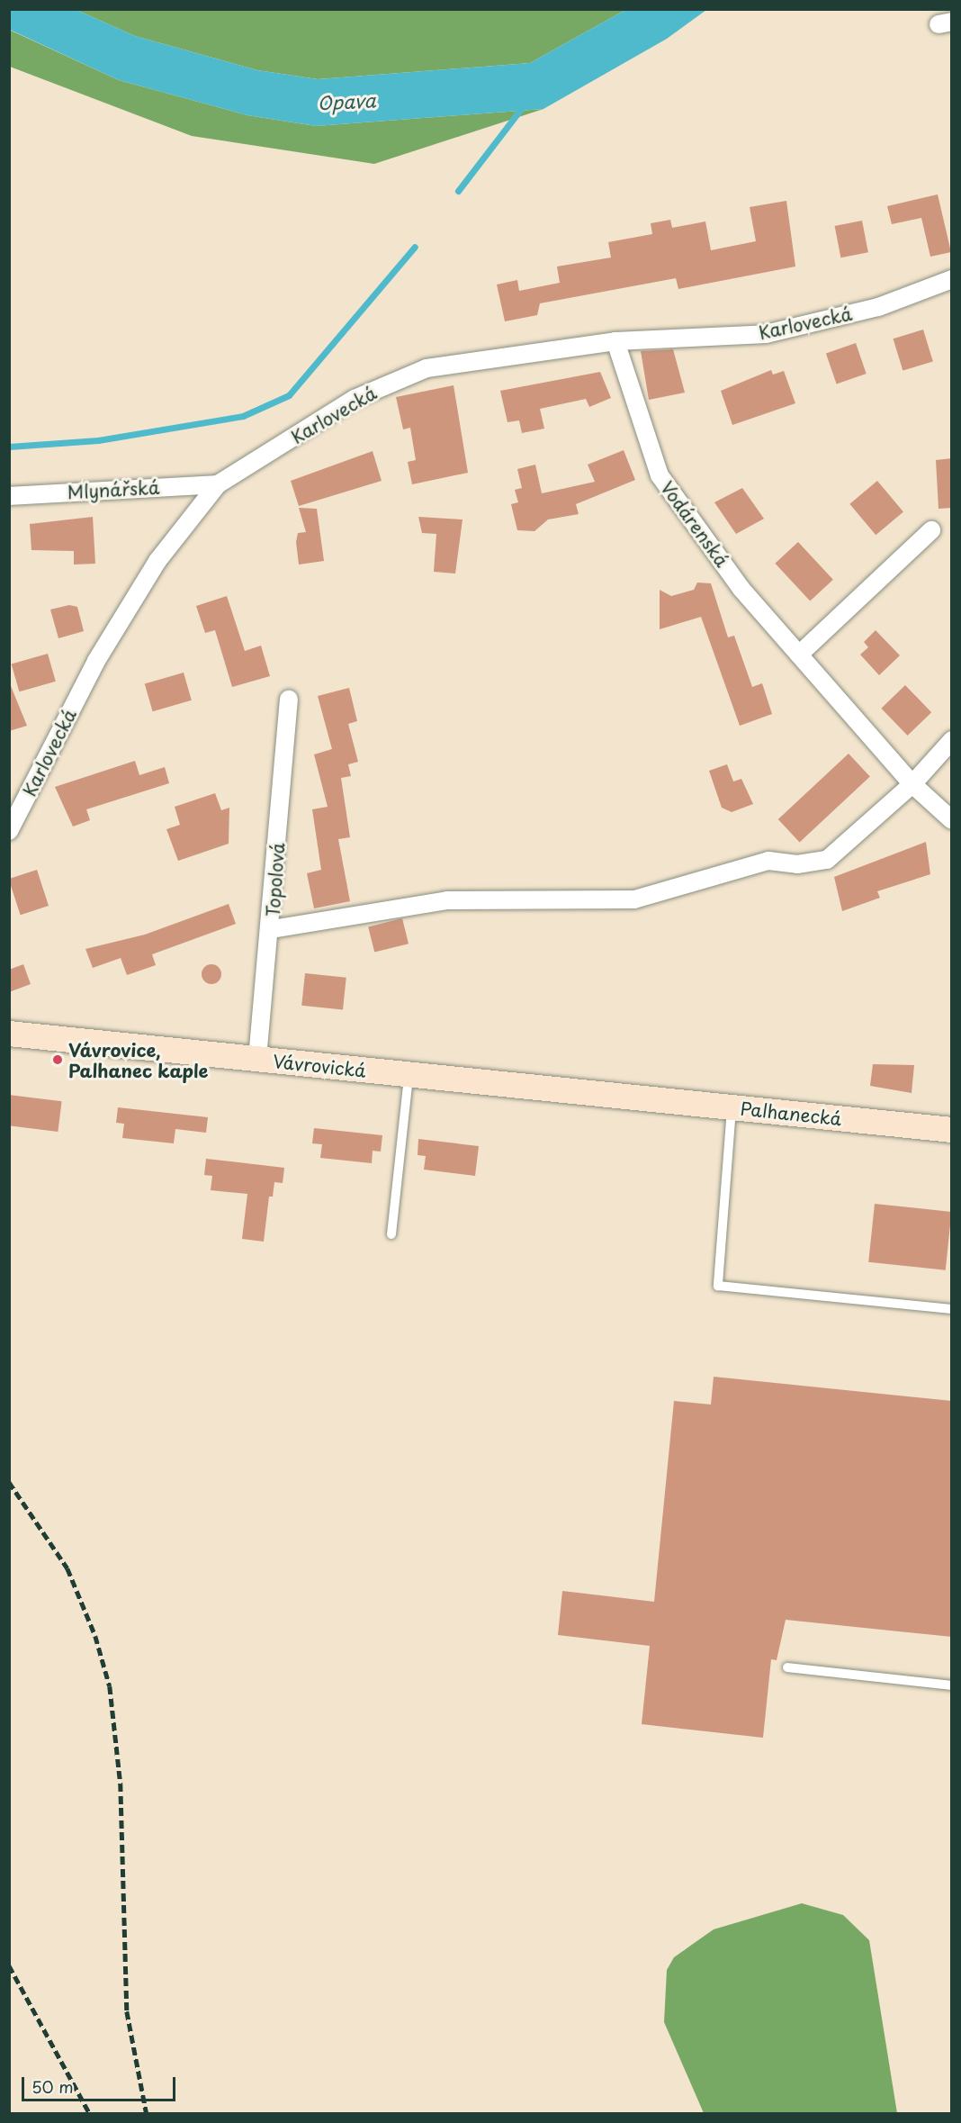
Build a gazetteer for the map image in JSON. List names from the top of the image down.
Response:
{
  "streets": {
    "street": [
      "Karlovecká",
      "Mlynářská",
      "Vodárenská",
      "Topolová",
      "Vávrovická",
      "Palhanecká"
    ]
  },
  "crossings": [
    ["Karlovecká", "Mlynářská"],
    ["Karlovecká", "Vodárenská"],
    ["Topolová", "Vávrovická"],
    ["Vávrovická", "Palhanecká"]
  ],
  "water": ["Opava"],
  "places": ["Vávrovice, Palhanec kaple"],
  "scale_bar": "50 m"
}
